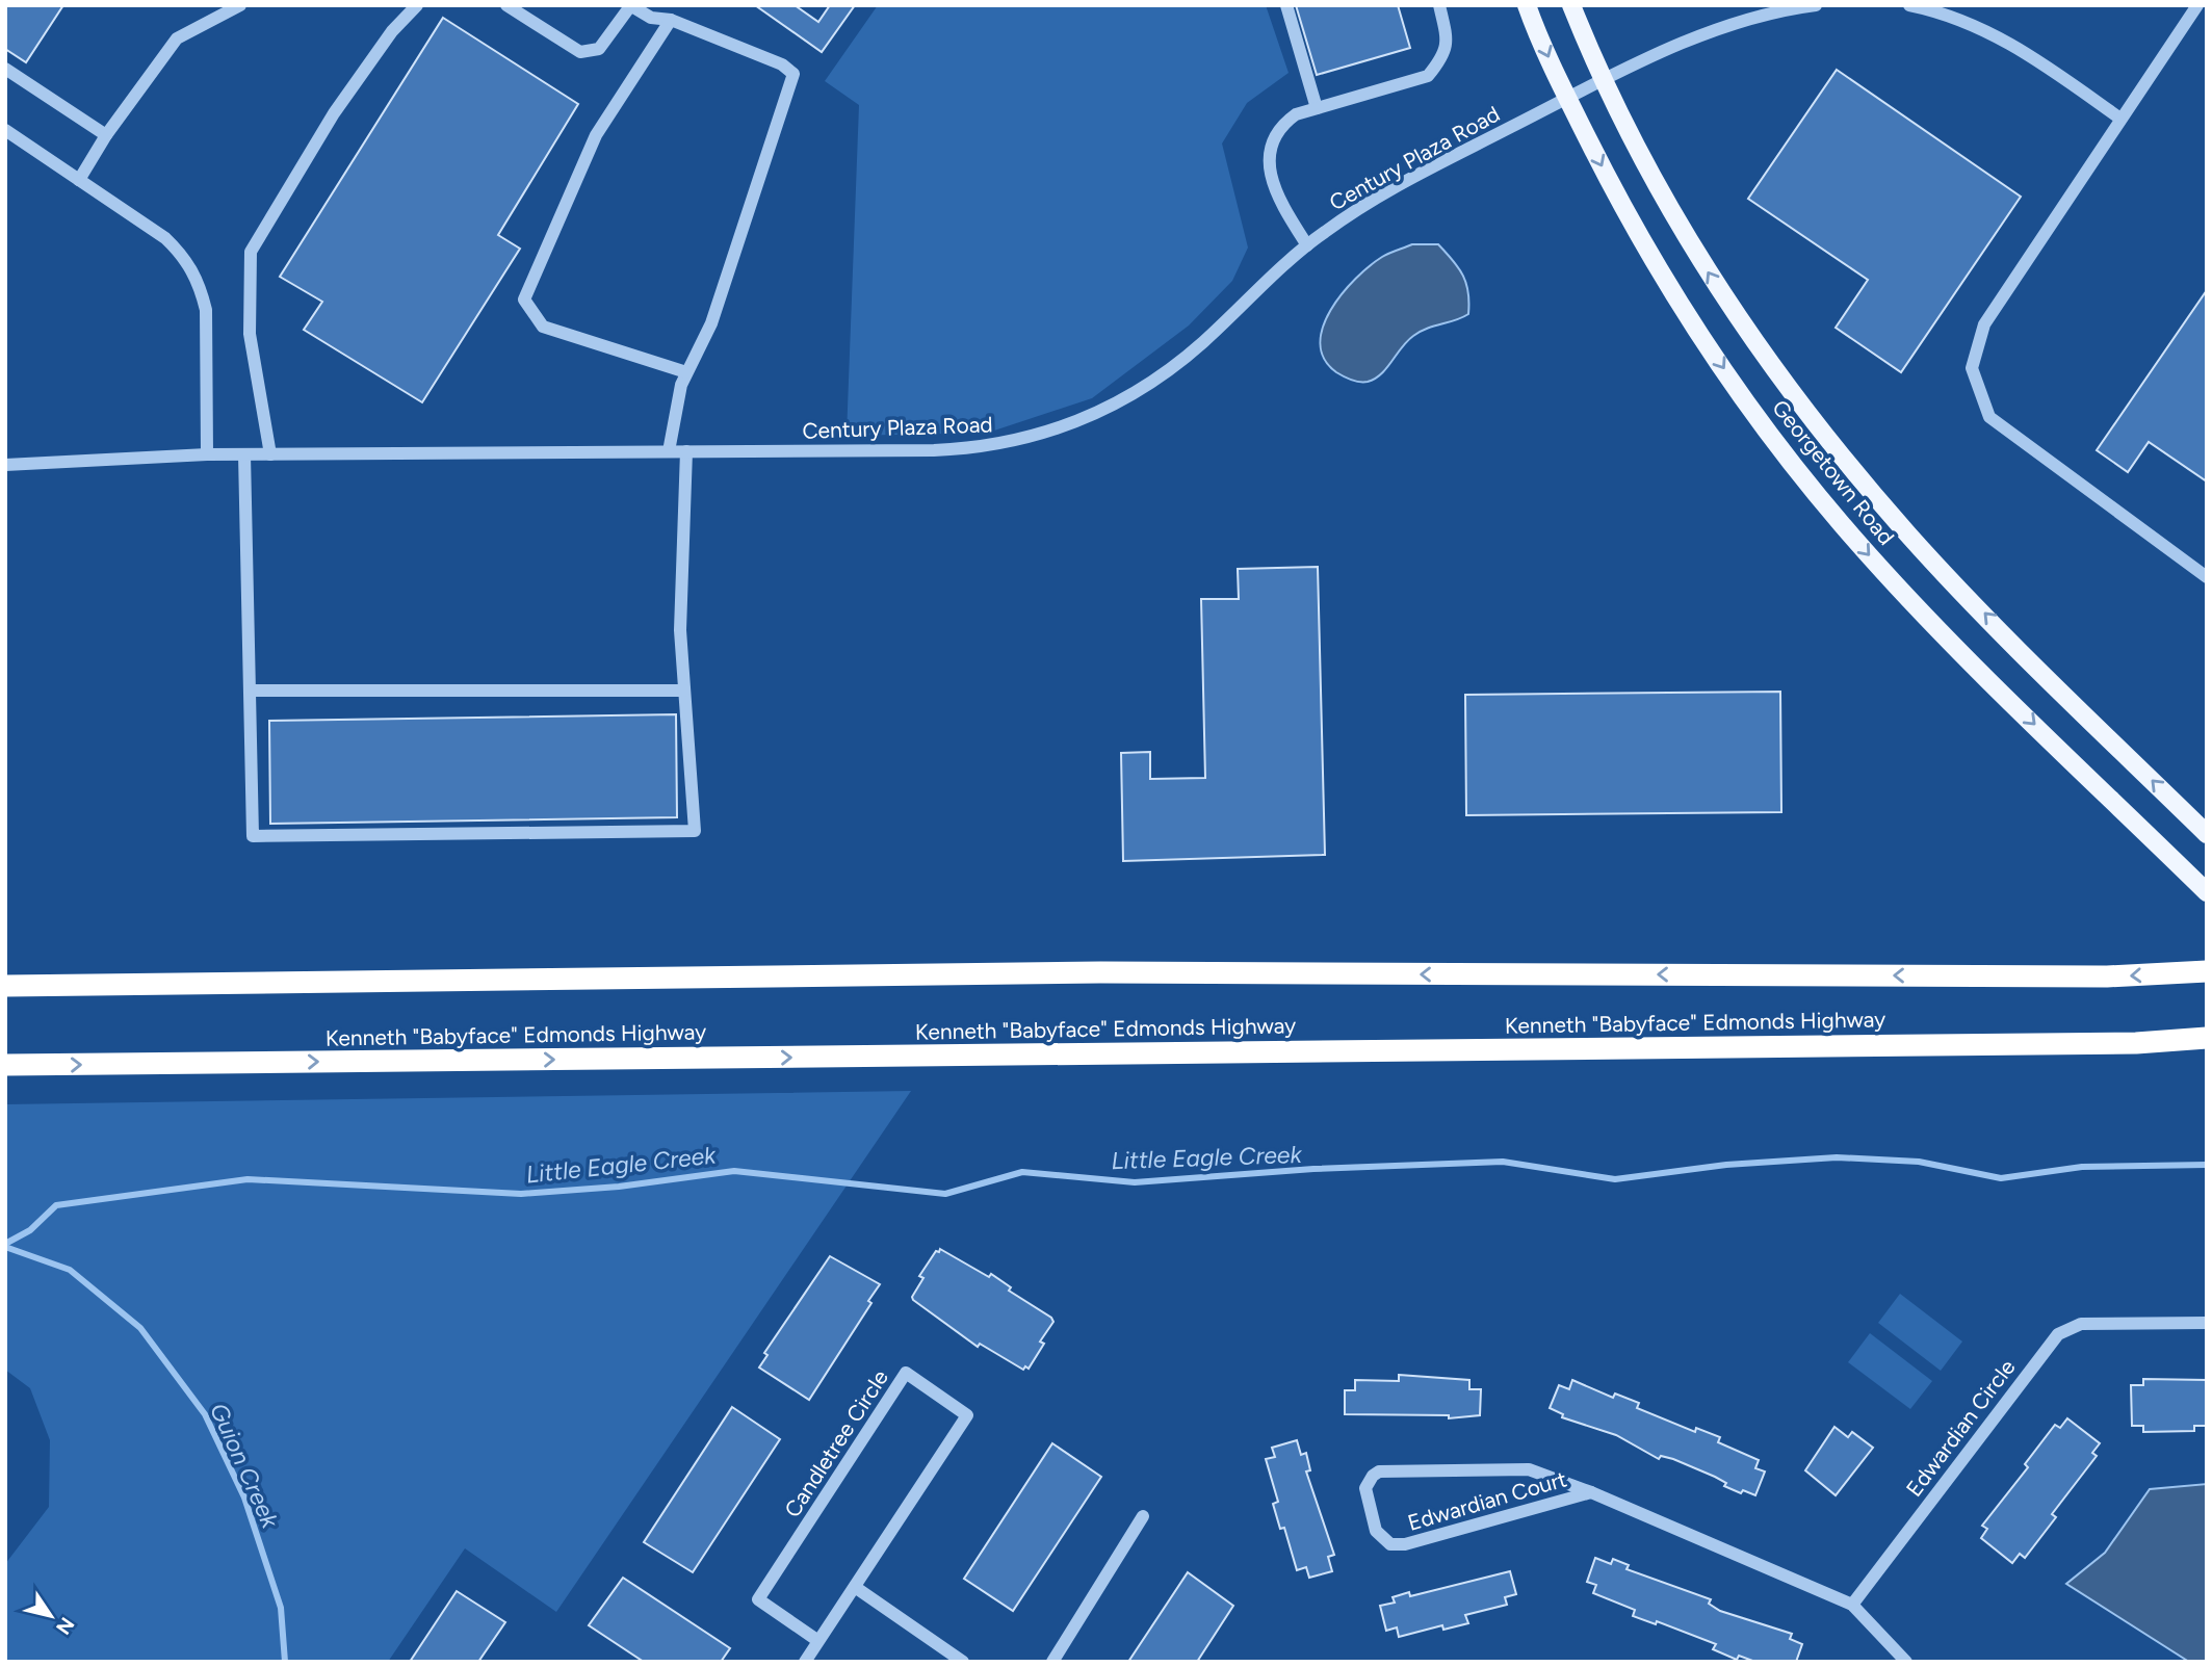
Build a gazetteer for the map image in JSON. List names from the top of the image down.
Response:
{
  "streets": {
    "highway": ["Kenneth \"Babyface\" Edmonds Highway"],
    "main road": ["Georgetown Road"],
    "street": [
      "Century Plaza Road",
      "Edwardian Circle",
      "Candletree Circle",
      "Edwardian Court"
    ]
  },
  "crossings": [
    ["Century Plaza Road", "Georgetown Road"],
    ["Edwardian Circle", "Edwardian Court"]
  ],
  "water": ["Little Eagle Creek", "Guion Creek"],
  "north": "bottom right"
}
